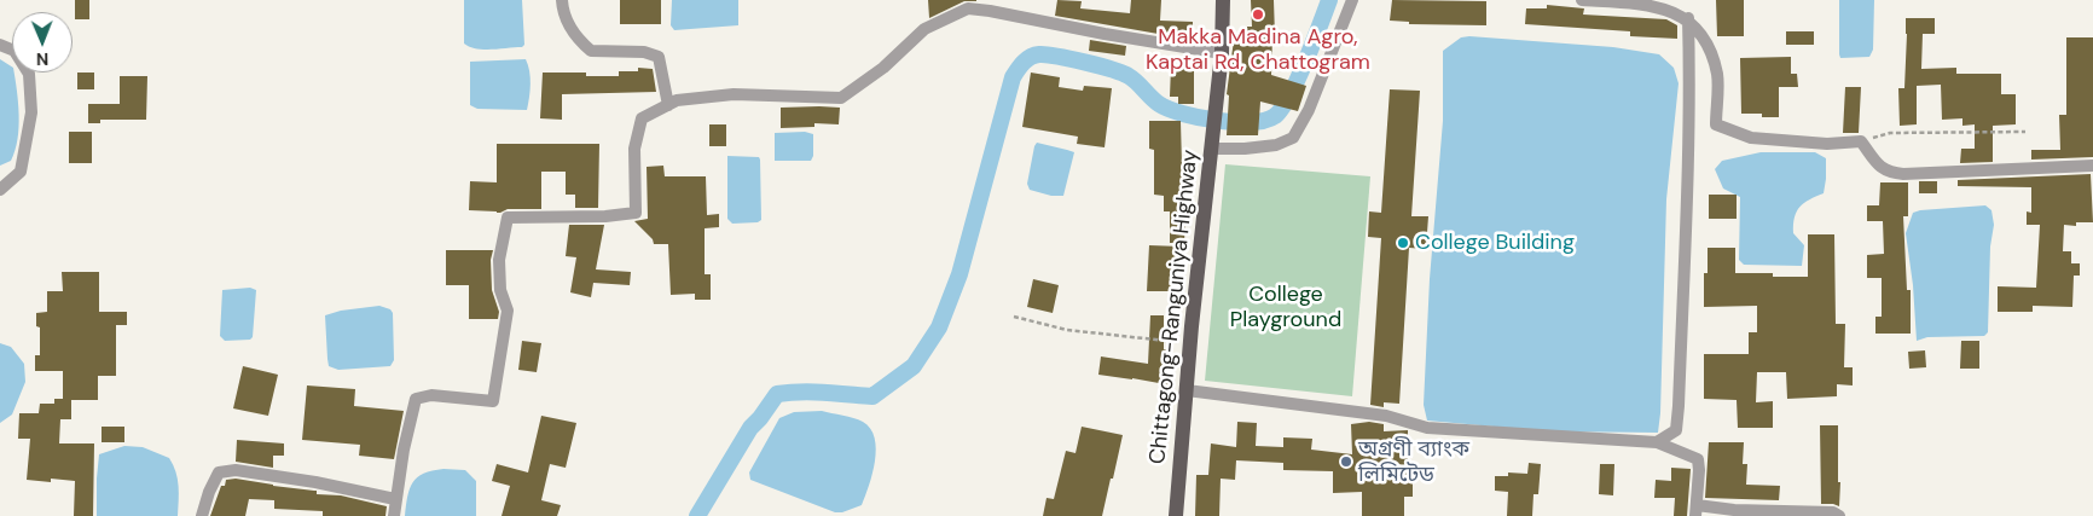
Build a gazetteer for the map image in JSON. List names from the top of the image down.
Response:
{
  "streets": {
    "main road": ["Chittagong-Ranguniya Highway"]
  },
  "parks": ["College Playground"],
  "places": ["Makka Madina Agro, Kaptai Rd, Chattogram", "College Building", "অগ্রণী ব্যাংক লিমিটেড"],
  "north": "bottom"
}
